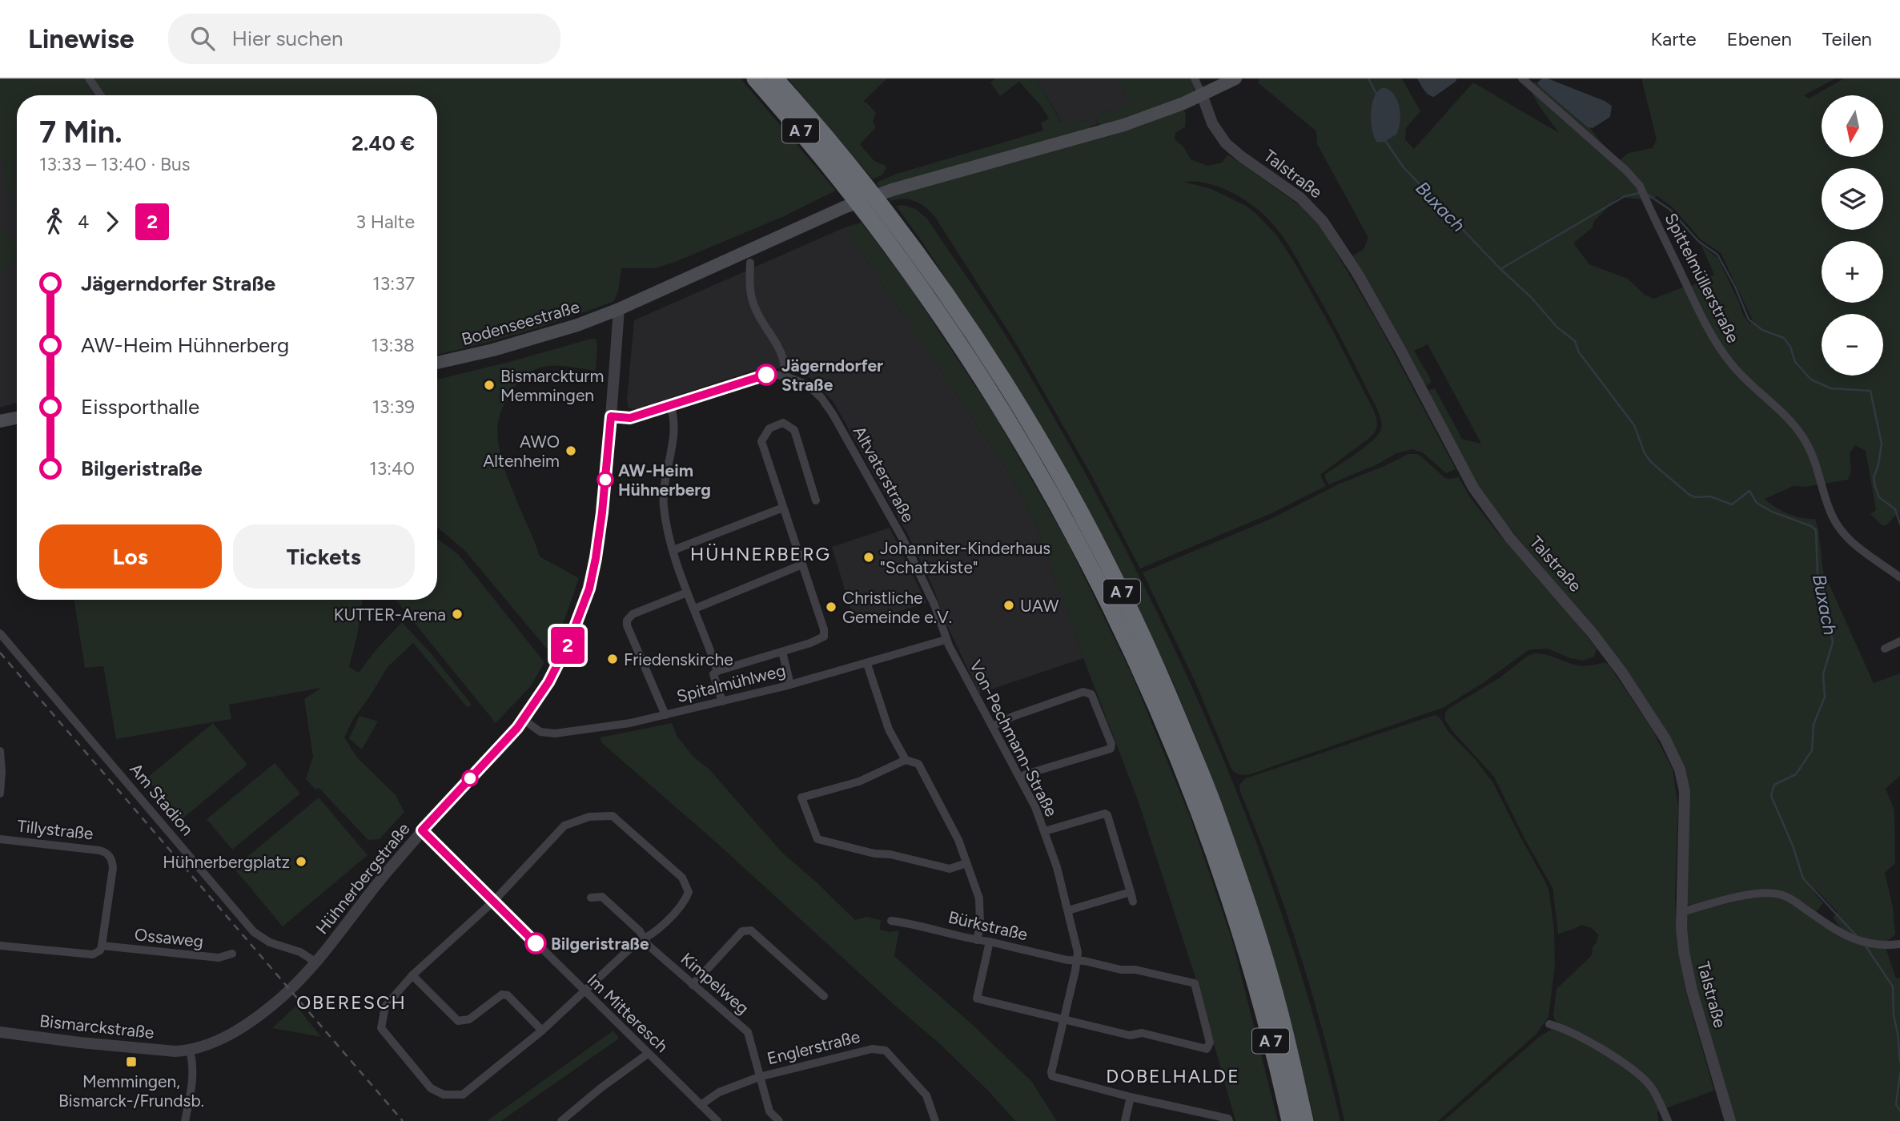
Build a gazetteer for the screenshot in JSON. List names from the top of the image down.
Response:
{
  "streets": {
    "highway": ["A 7"],
    "main road": ["Bodenseestraße"],
    "street": [
      "Talstraße",
      "Spittelmüllerstraße",
      "Altvaterstraße",
      "Spitalmühlweg",
      "Von-Pechmann-Straße",
      "Am Stadion",
      "Tillystraße",
      "Hühnerbergstraße",
      "Bürkstraße",
      "Ossaweg",
      "Kimpelweg",
      "Im Mitteresch",
      "Bismarckstraße",
      "Englerstraße"
    ]
  },
  "crossings": [
    ["Talstraße", "Bodenseestraße"],
    ["Bodenseestraße", "Hühnerbergstraße"],
    ["Altvaterstraße", "Spitalmühlweg"],
    ["Altvaterstraße", "Von-Pechmann-Straße"],
    ["Spitalmühlweg", "Von-Pechmann-Straße"],
    ["Spitalmühlweg", "Hühnerbergstraße"],
    ["Von-Pechmann-Straße", "Bürkstraße"],
    ["Am Stadion", "Hühnerbergstraße"],
    ["Tillystraße", "Ossaweg"],
    ["Hühnerbergstraße", "Im Mitteresch"],
    ["Hühnerbergstraße", "Bismarckstraße"],
    ["Kimpelweg", "Englerstraße"],
    ["Im Mitteresch", "Englerstraße"]
  ],
  "districts": ["HÜHNERBERG", "OBERESCH", "DOBELHALDE"],
  "water": ["Buxach"],
  "places": {
    "other": [
      "Jägerndorfer Straße",
      "Bismarckturm Memmingen",
      "AWO Altenheim",
      "AW-Heim Hühnerberg",
      "Johanniter-Kinderhaus \"Schatzkiste\"",
      "UAW",
      "Christliche Gemeinde e.V.",
      "KUTTER-Arena",
      "Friedenskirche",
      "Hühnerbergplatz",
      "Bilgeristraße"
    ],
    "transit": ["Memmingen, Bismarck-/Frundsb."]
  },
  "lines": ["bus line 2"],
  "north": "bottom",
  "page": {
    "header": "Linewise",
    "search": "Hier suchen",
    "nav": ["Karte", "Ebenen", "Teilen"],
    "on_map": "2",
    "map_buttons": ["+", "−"],
    "heading": ["7 Min.", "13:33 – 13:40 · Bus", "2.40 €"],
    "legs": ["4", "2", "3 Halte"],
    "list": [
      {
        "name": "Jägerndorfer Straße",
        "value": "13:37"
      },
      {
        "name": "AW-Heim Hühnerberg",
        "value": "13:38"
      },
      {
        "name": "Eissporthalle",
        "value": "13:39"
      },
      {
        "name": "Bilgeristraße",
        "value": "13:40"
      }
    ],
    "buttons": ["Los", "Tickets"]
  }
}
